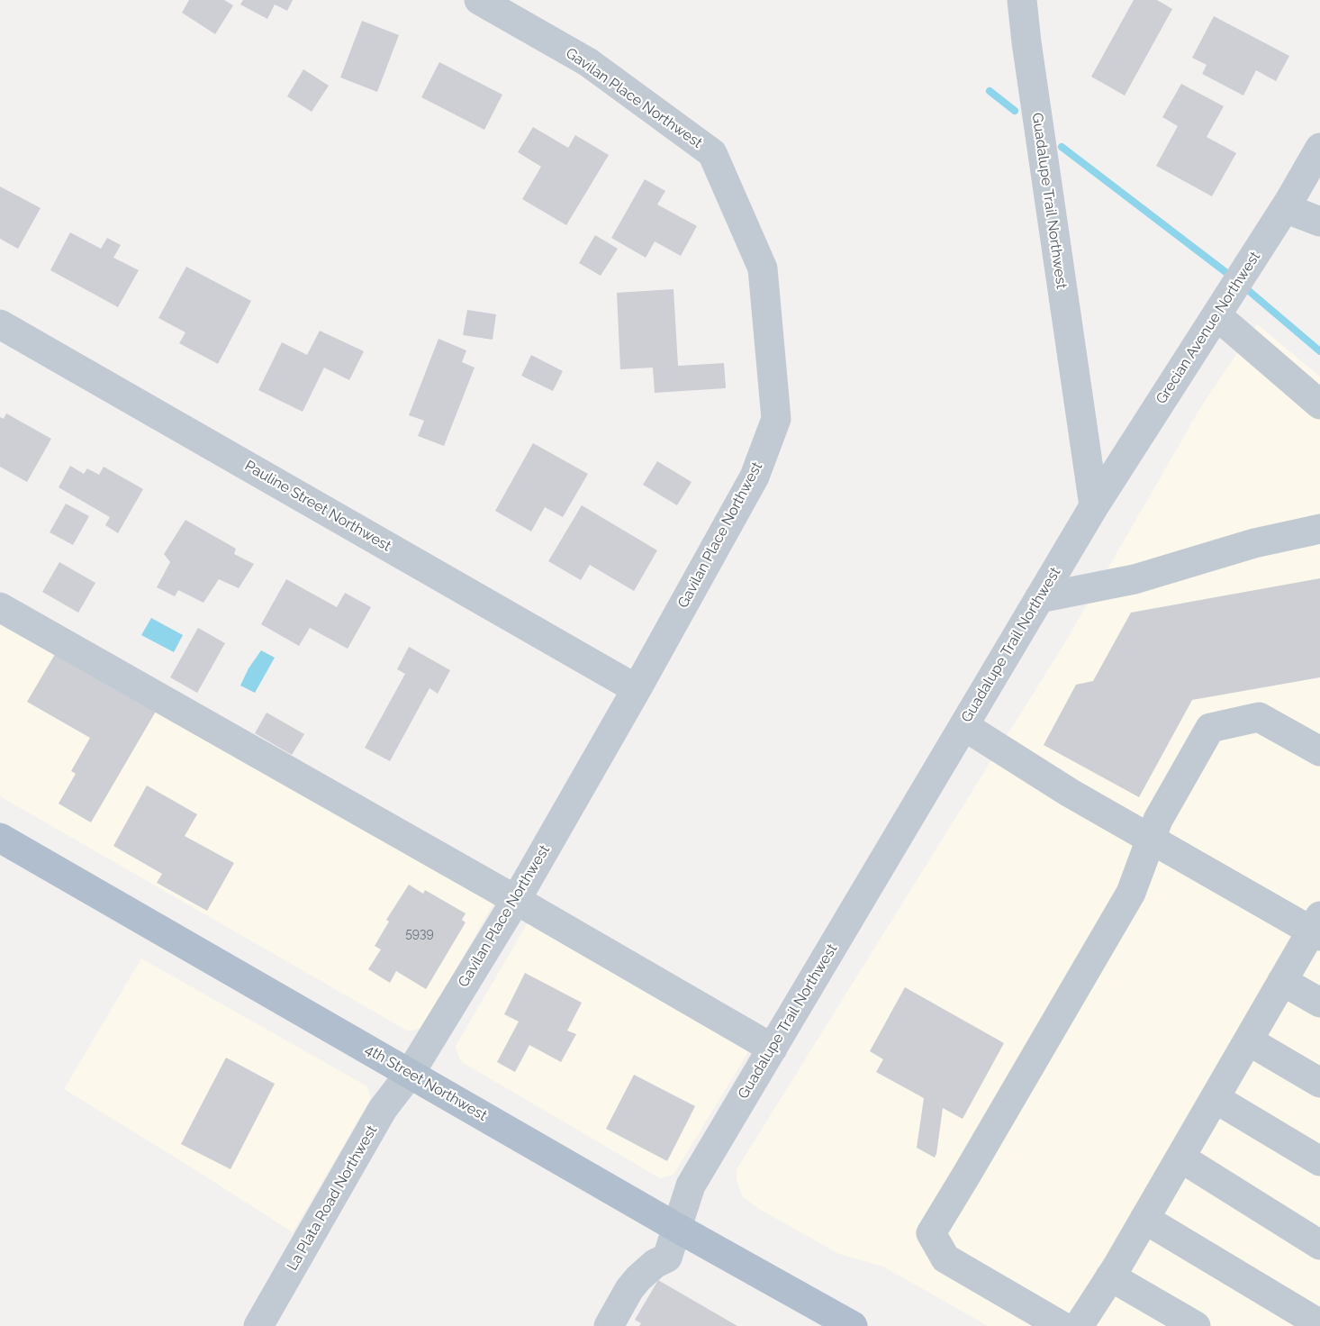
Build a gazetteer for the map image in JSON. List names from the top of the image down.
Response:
{
  "streets": {
    "main road": ["4th Street Northwest"],
    "street": [
      "Gavilan Place Northwest",
      "Guadalupe Trail Northwest",
      "Grecian Avenue Northwest",
      "Pauline Street Northwest",
      "La Plata Road Northwest"
    ]
  },
  "crossings": [
    ["Gavilan Place Northwest", "Pauline Street Northwest"],
    ["Gavilan Place Northwest", "4th Street Northwest"],
    ["Gavilan Place Northwest", "La Plata Road Northwest"],
    ["Guadalupe Trail Northwest", "Grecian Avenue Northwest"],
    ["Guadalupe Trail Northwest", "4th Street Northwest"],
    ["4th Street Northwest", "La Plata Road Northwest"]
  ],
  "house_numbers": ["5939"]
}
